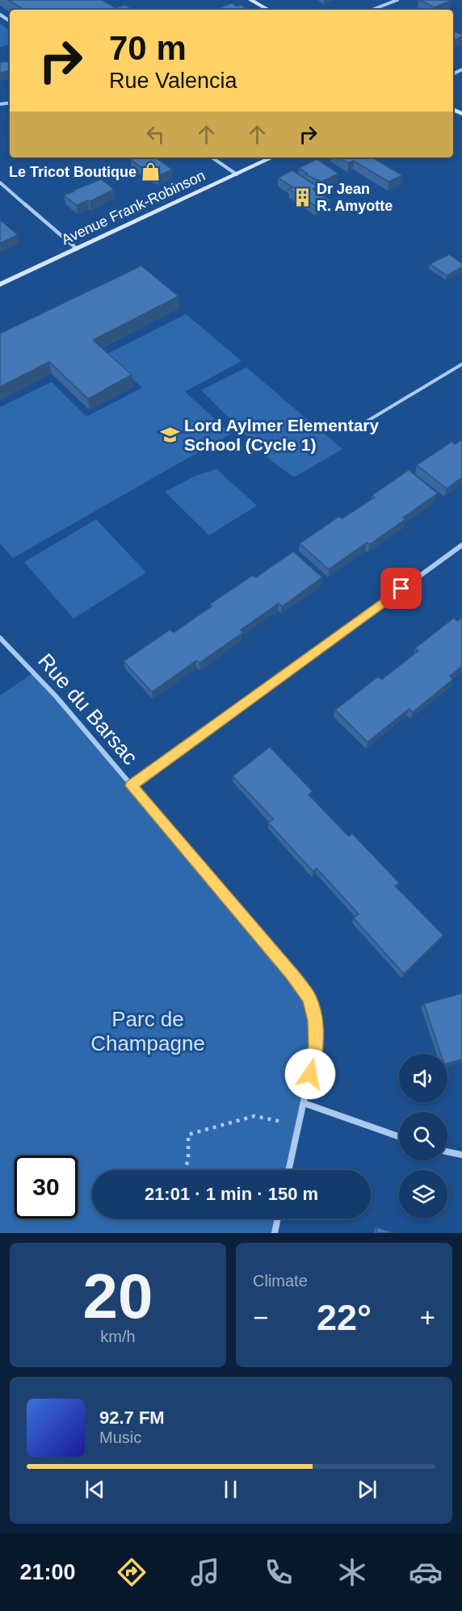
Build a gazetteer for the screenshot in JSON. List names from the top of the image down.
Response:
{
  "streets": {
    "main road": ["Avenue Frank-Robinson"],
    "street": ["Rue du Barsac"]
  },
  "parks": ["Parc de Champagne"],
  "places": {
    "shop": ["Le Tricot Boutique"],
    "building": ["Dr Jean R. Amyotte"],
    "school or university": ["Lord Aylmer Elementary School (Cycle 1)"]
  },
  "page": {
    "turn": ["70 m", "Rue Valencia"],
    "limit": "30",
    "trip": "21:01 · 1 min · 150 m",
    "tile": [
      ["20", "km/h"],
      "Climate"
    ],
    "heat": ["−", "22°", "+"],
    "song": ["92.7 FM", "Music"],
    "tabs": "21:00"
  }
}
